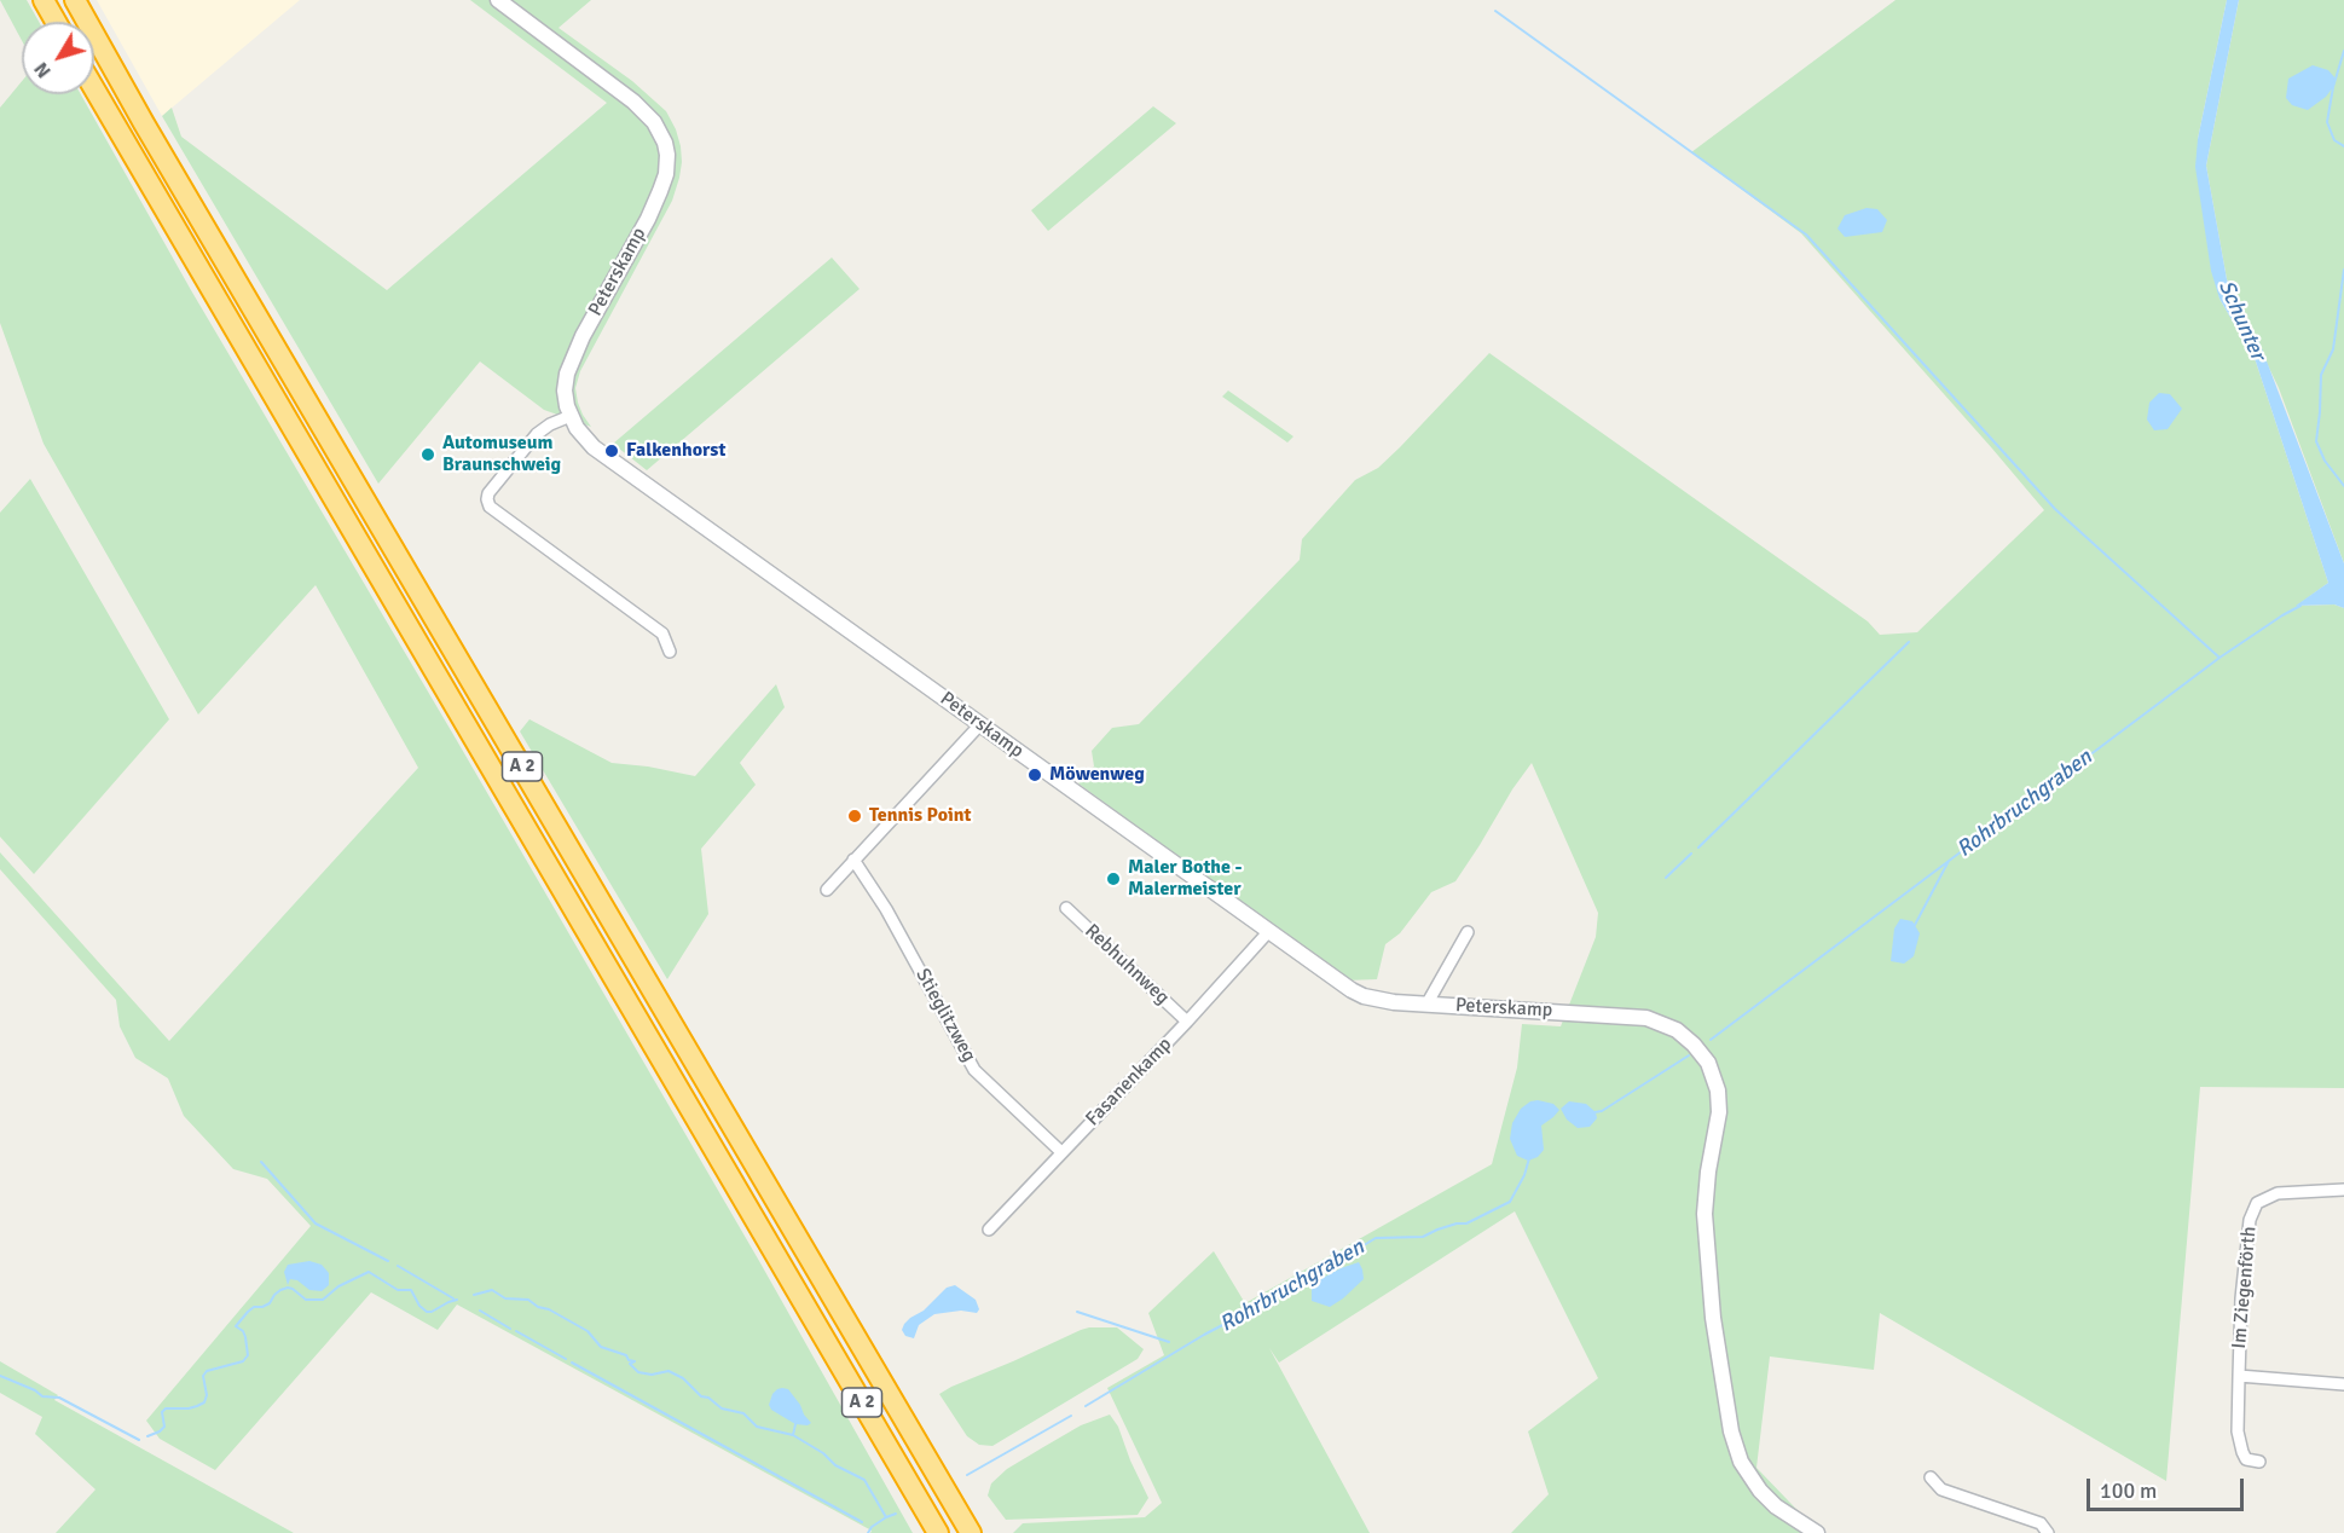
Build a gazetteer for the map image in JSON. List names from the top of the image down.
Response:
{
  "streets": {
    "highway": ["A 2"],
    "street": [
      "Peterskamp",
      "Rebhuhnweg",
      "Stieglitzweg",
      "Fasanenkamp",
      "Im Ziegenförth"
    ]
  },
  "crossings": [
    ["Peterskamp", "Fasanenkamp"],
    ["Rebhuhnweg", "Fasanenkamp"],
    ["Stieglitzweg", "Fasanenkamp"]
  ],
  "water": ["Schunter", "Rohrbruchgraben"],
  "places": [
    "Falkenhorst",
    "Automuseum Braunschweig",
    "Möwenweg",
    "Tennis Point",
    "Maler Bothe - Malermeister"
  ],
  "scale_bar": "100 m",
  "north": "bottom left"
}
